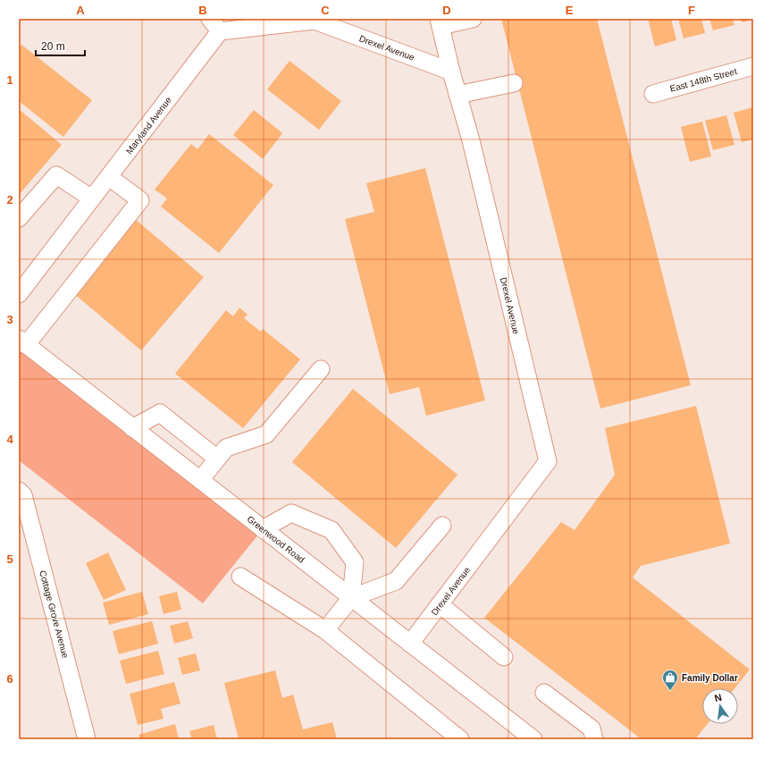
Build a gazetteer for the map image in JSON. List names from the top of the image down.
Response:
{
  "streets": {
    "street": [
      "Drexel Avenue",
      "East 148th Street",
      "Maryland Avenue",
      "Greenwood Road",
      "Cottage Grove Avenue"
    ]
  },
  "crossings": [
    ["Drexel Avenue", "Maryland Avenue"],
    ["Drexel Avenue", "Greenwood Road"]
  ],
  "places": {
    "shop": ["Family Dollar"]
  },
  "scale_bar": "20 m",
  "north": "top",
  "grid": {
    "columns": [
      "A",
      "B",
      "C",
      "D",
      "E",
      "F"
    ],
    "rows": [
      "1",
      "2",
      "3",
      "4",
      "5",
      "6"
    ]
  }
}
